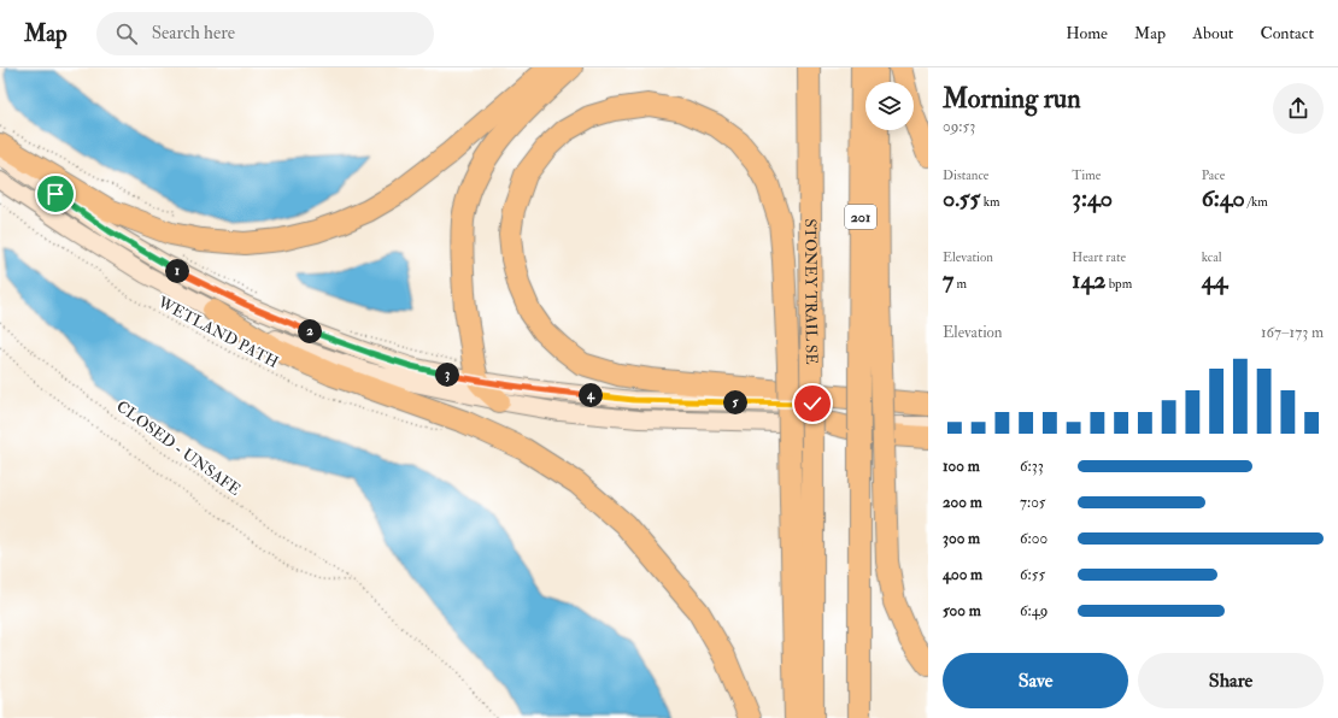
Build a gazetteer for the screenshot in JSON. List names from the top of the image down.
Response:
{
  "streets": {
    "highway": ["201", "STONEY TRAIL SE"],
    "path": ["WETLAND PATH", "CLOSED - UNSAFE"]
  },
  "page": {
    "header": "Map",
    "search": "Search here",
    "nav": [
      "Home",
      "Map",
      "About",
      "Contact"
    ],
    "heading": ["Morning run", "09:53"],
    "stats": [
      ["Distance", "0.55 km"],
      ["Time", "3:40"],
      ["Pace", "6:40 /km"],
      ["Elevation", "7 m"],
      ["Heart rate", "142 bpm"],
      ["kcal", "44"]
    ],
    "pins": [
      "1",
      "2",
      "3",
      "4",
      "5"
    ],
    "chart": ["Elevation", "167–173 m"],
    "list": [
      {
        "name": "100 m",
        "note": "6:33"
      },
      {
        "name": "200 m",
        "note": "7:05"
      },
      {
        "name": "300 m",
        "note": "6:00"
      },
      {
        "name": "400 m",
        "note": "6:55"
      },
      {
        "name": "500 m",
        "note": "6:49"
      }
    ],
    "buttons": ["Save", "Share"]
  }
}
